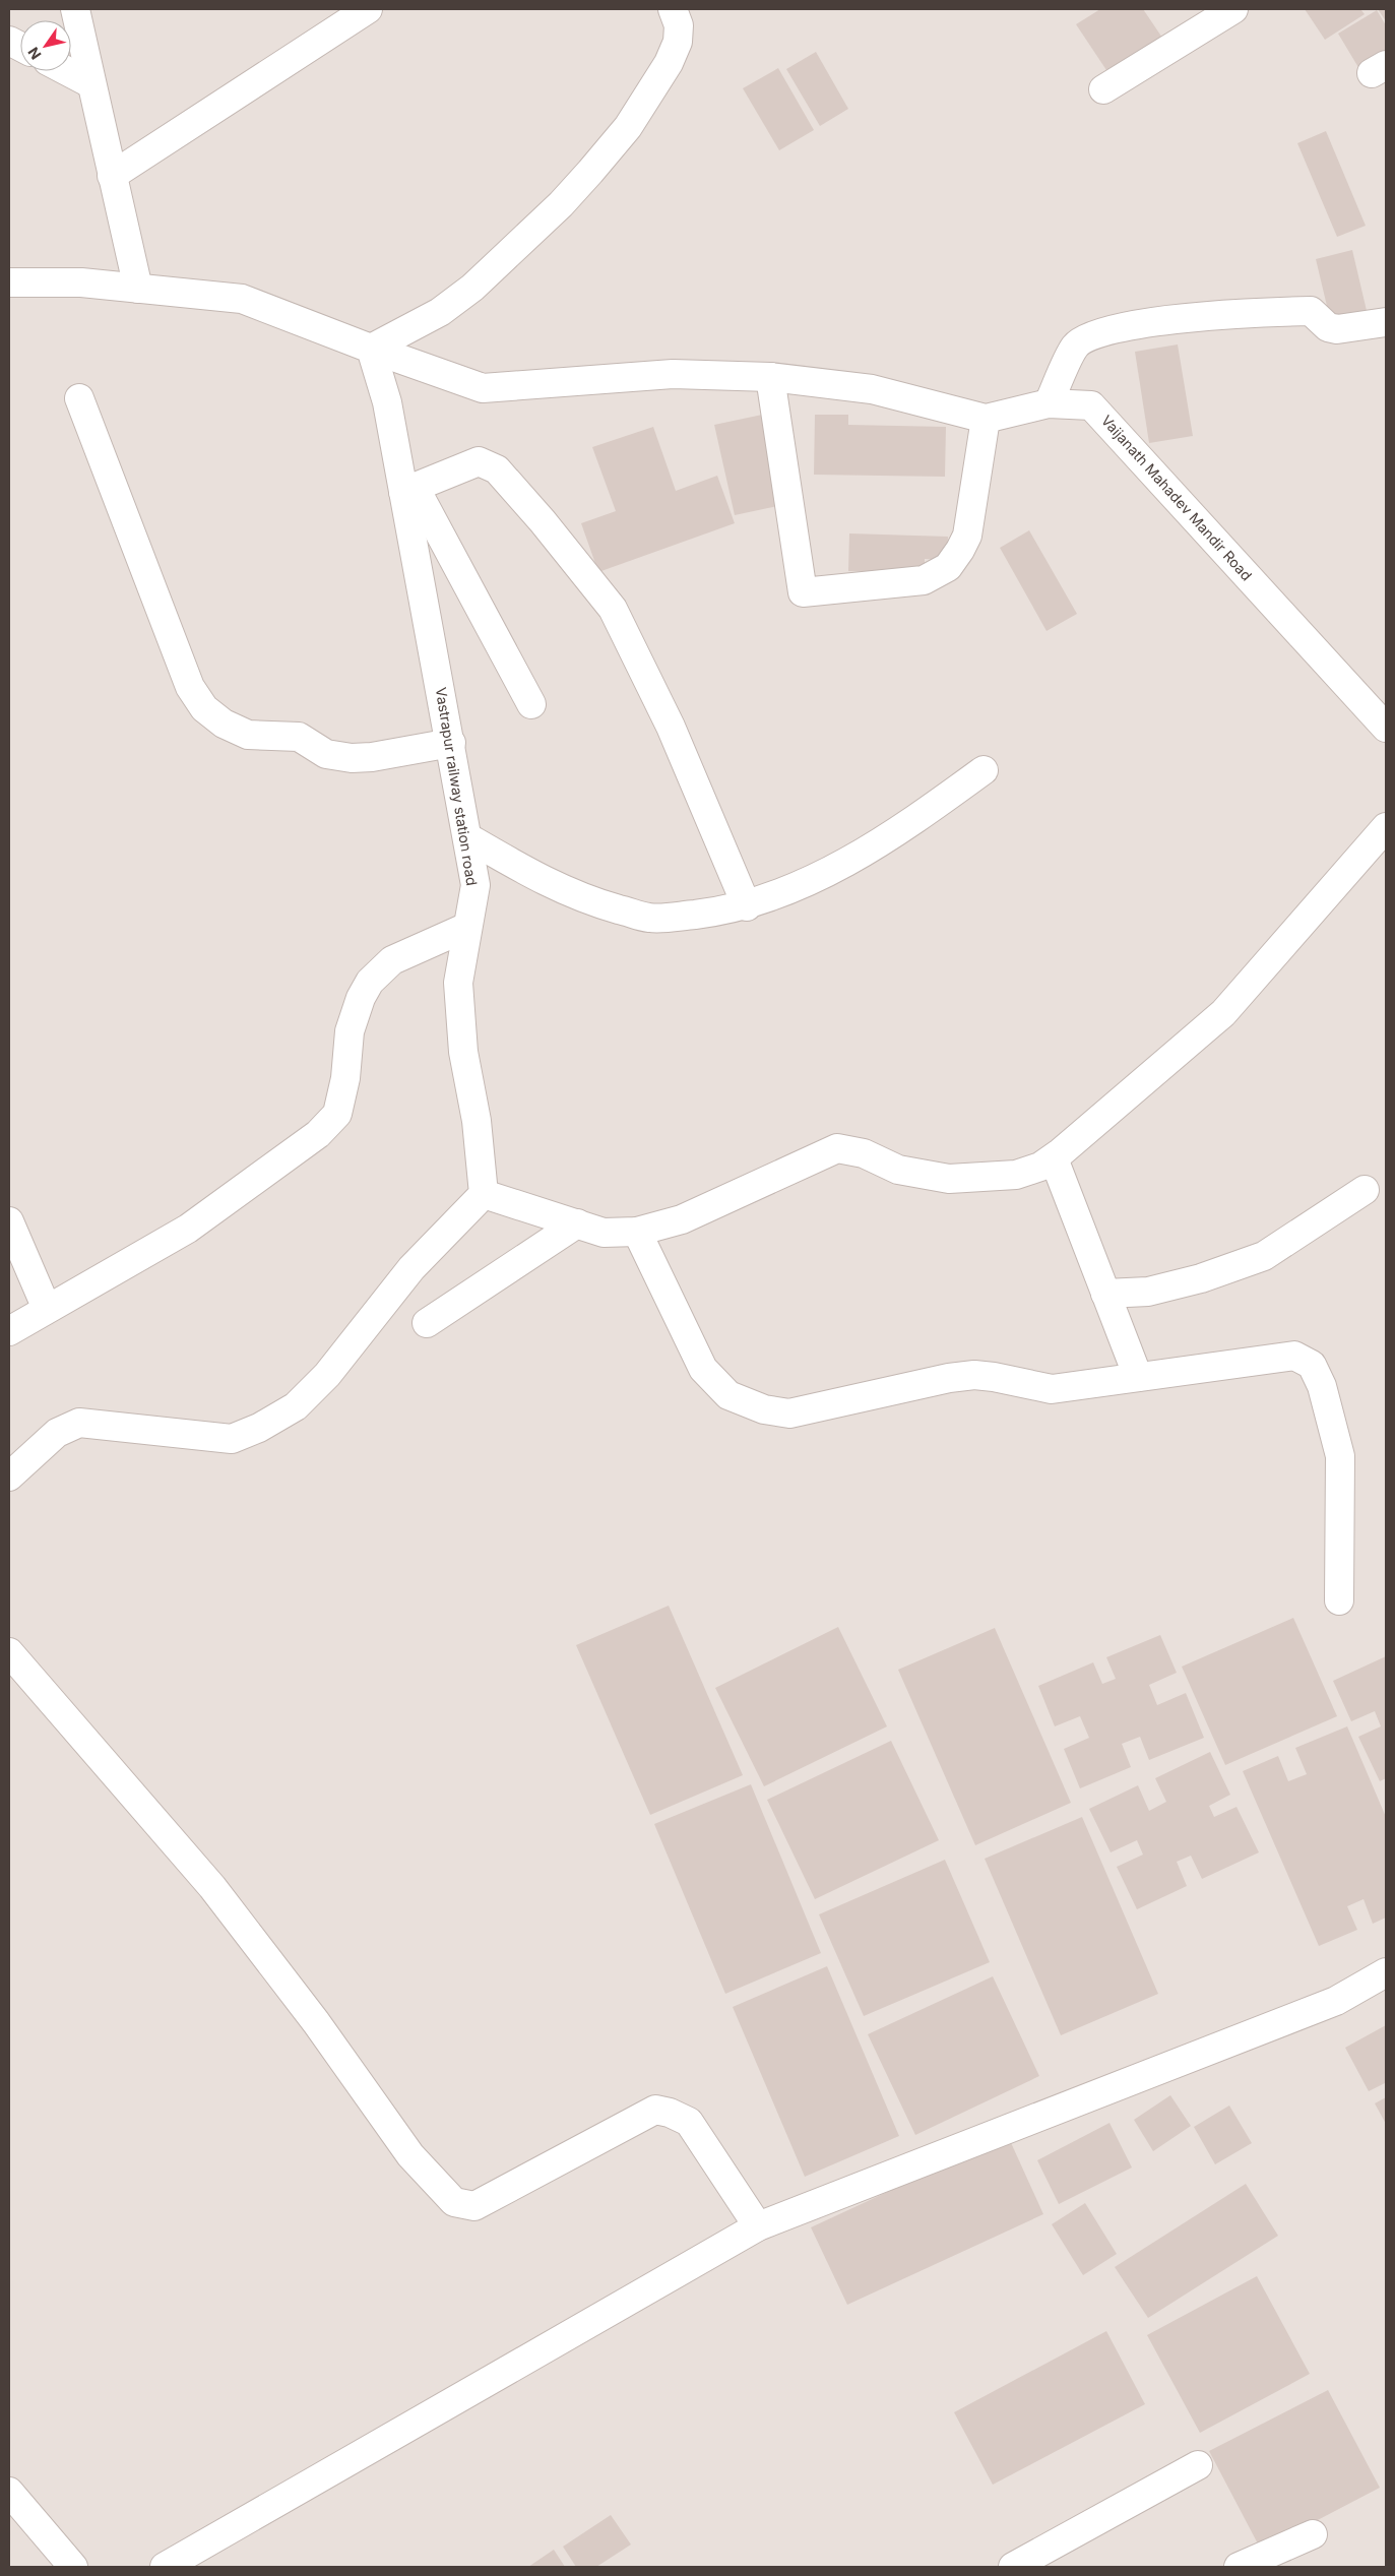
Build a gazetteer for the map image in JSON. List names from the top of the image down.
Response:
{
  "streets": {
    "street": ["Vaijanath Mahadev Mandir Road", "Vastrapur railway station road"]
  },
  "crossings": [
    ["Vaijanath Mahadev Mandir Road", "Vastrapur railway station road"]
  ],
  "north": "bottom left"
}
